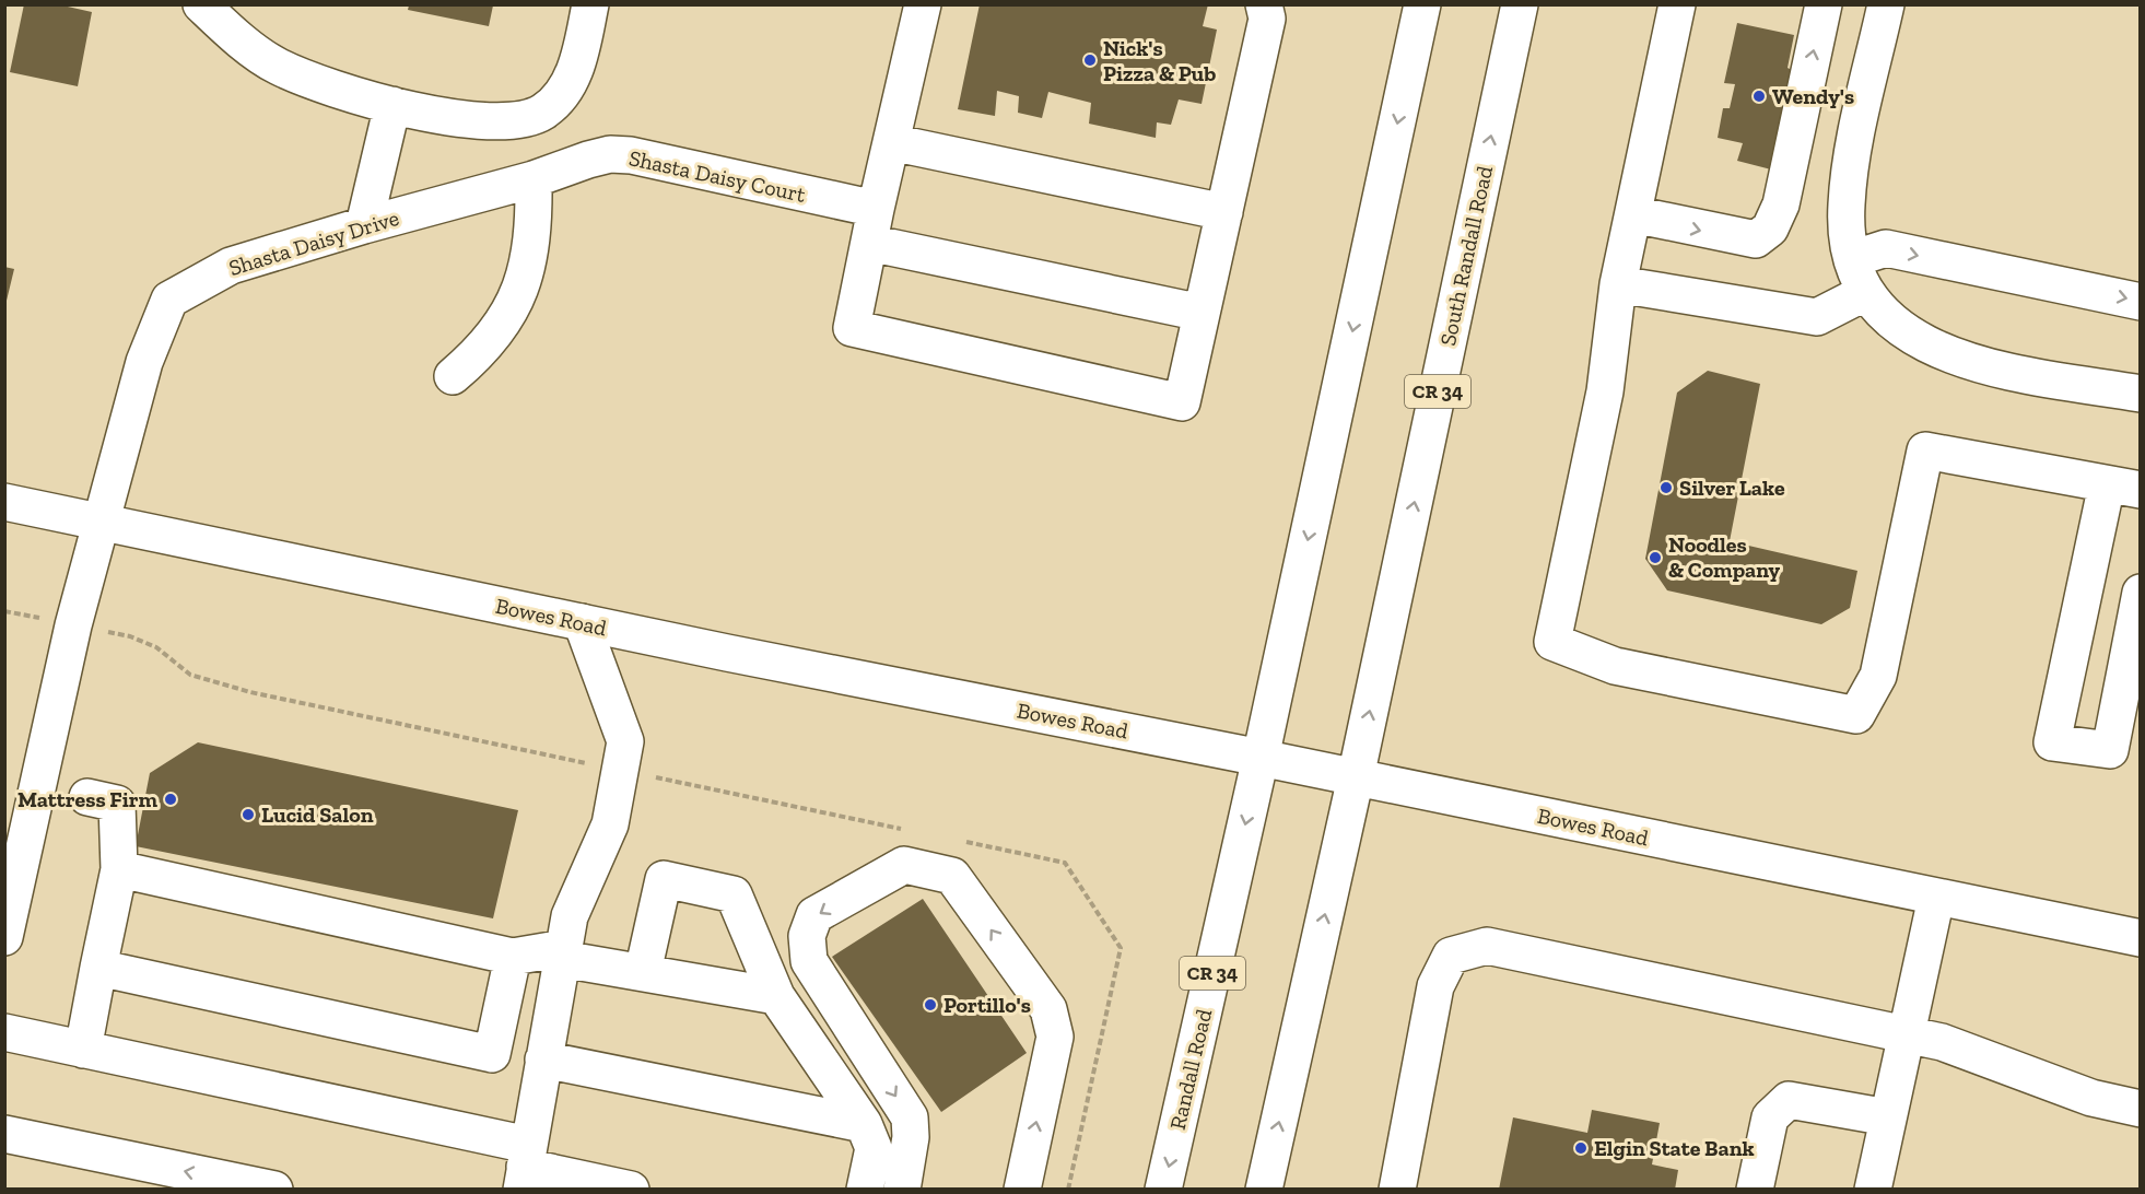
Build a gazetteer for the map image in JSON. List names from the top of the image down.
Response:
{
  "streets": {
    "main road": [
      "Shasta Daisy Court",
      "Shasta Daisy Drive",
      "South Randall Road",
      "CR 34",
      "Bowes Road",
      "Randall Road"
    ]
  },
  "crossings": [
    ["Shasta Daisy Court", "Shasta Daisy Drive"],
    ["Shasta Daisy Drive", "Bowes Road"],
    ["South Randall Road", "CR 34"],
    ["South Randall Road", "Bowes Road"],
    ["CR 34", "Bowes Road"],
    ["CR 34", "Randall Road"],
    ["Bowes Road", "Randall Road"]
  ],
  "places": [
    "Nick's Pizza & Pub",
    "Wendy's",
    "Silver Lake",
    "Noodles & Company",
    "Mattress Firm",
    "Lucid Salon",
    "Portillo's",
    "Elgin State Bank"
  ]
}
